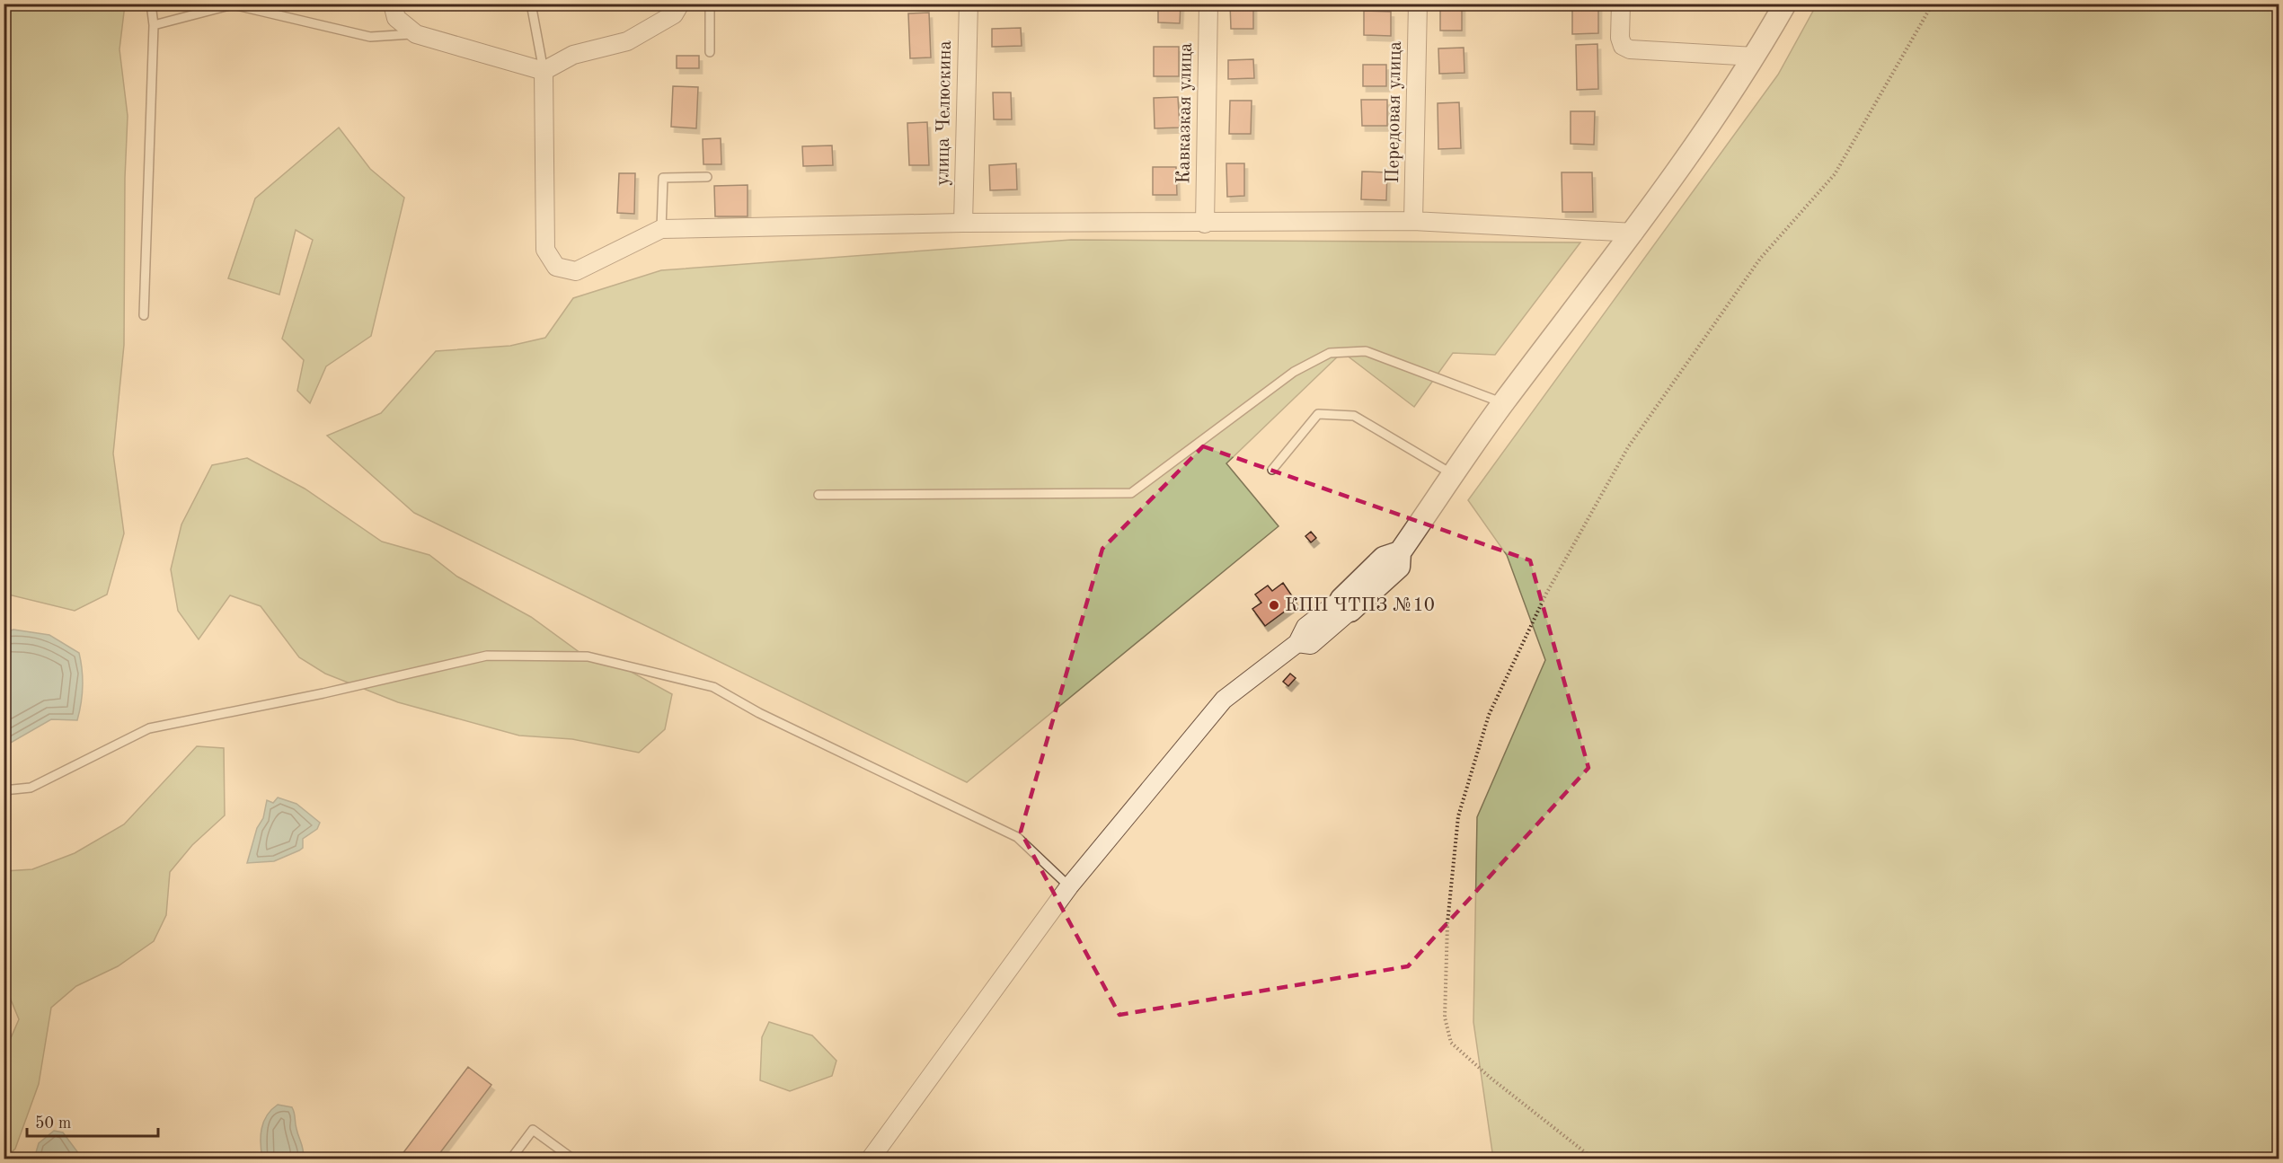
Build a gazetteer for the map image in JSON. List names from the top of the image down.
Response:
{
  "streets": {
    "street": ["Передовая улица", "улица Челюскина", "Кавказкая улица"]
  },
  "places": ["КПП ЧТПЗ №10"],
  "scale_bar": "50 m"
}
